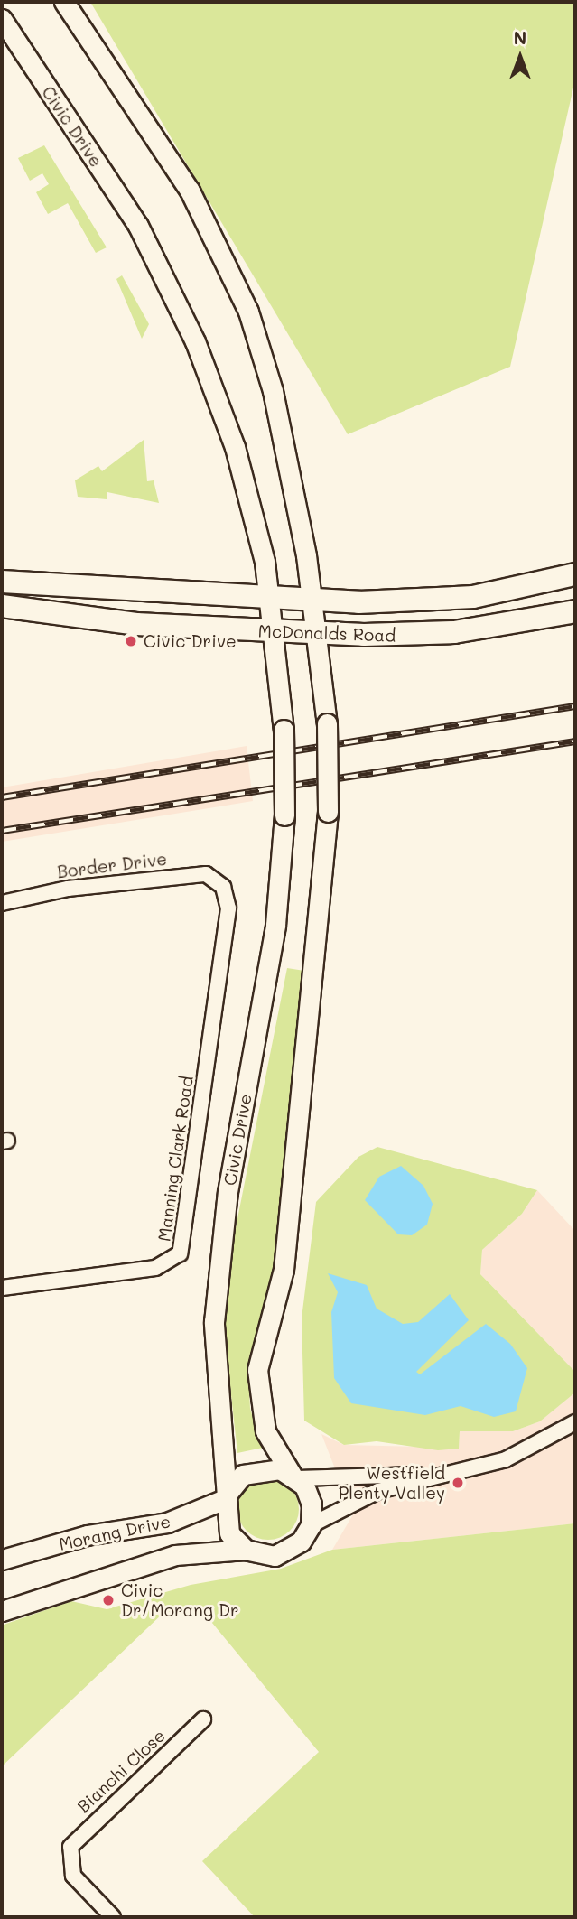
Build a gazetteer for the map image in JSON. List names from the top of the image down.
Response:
{
  "streets": {
    "main road": ["Civic Drive", "McDonalds Road", "Morang Drive"],
    "street": ["Border Drive", "Manning Clark Road", "Bianchi Close"]
  },
  "crossings": [
    ["Civic Drive", "McDonalds Road"],
    ["Civic Drive", "Morang Drive"],
    ["Border Drive", "Manning Clark Road"]
  ],
  "places": ["Civic Drive", "Westfield Plenty Valley", "Civic Dr/Morang Dr"],
  "north": "top"
}
